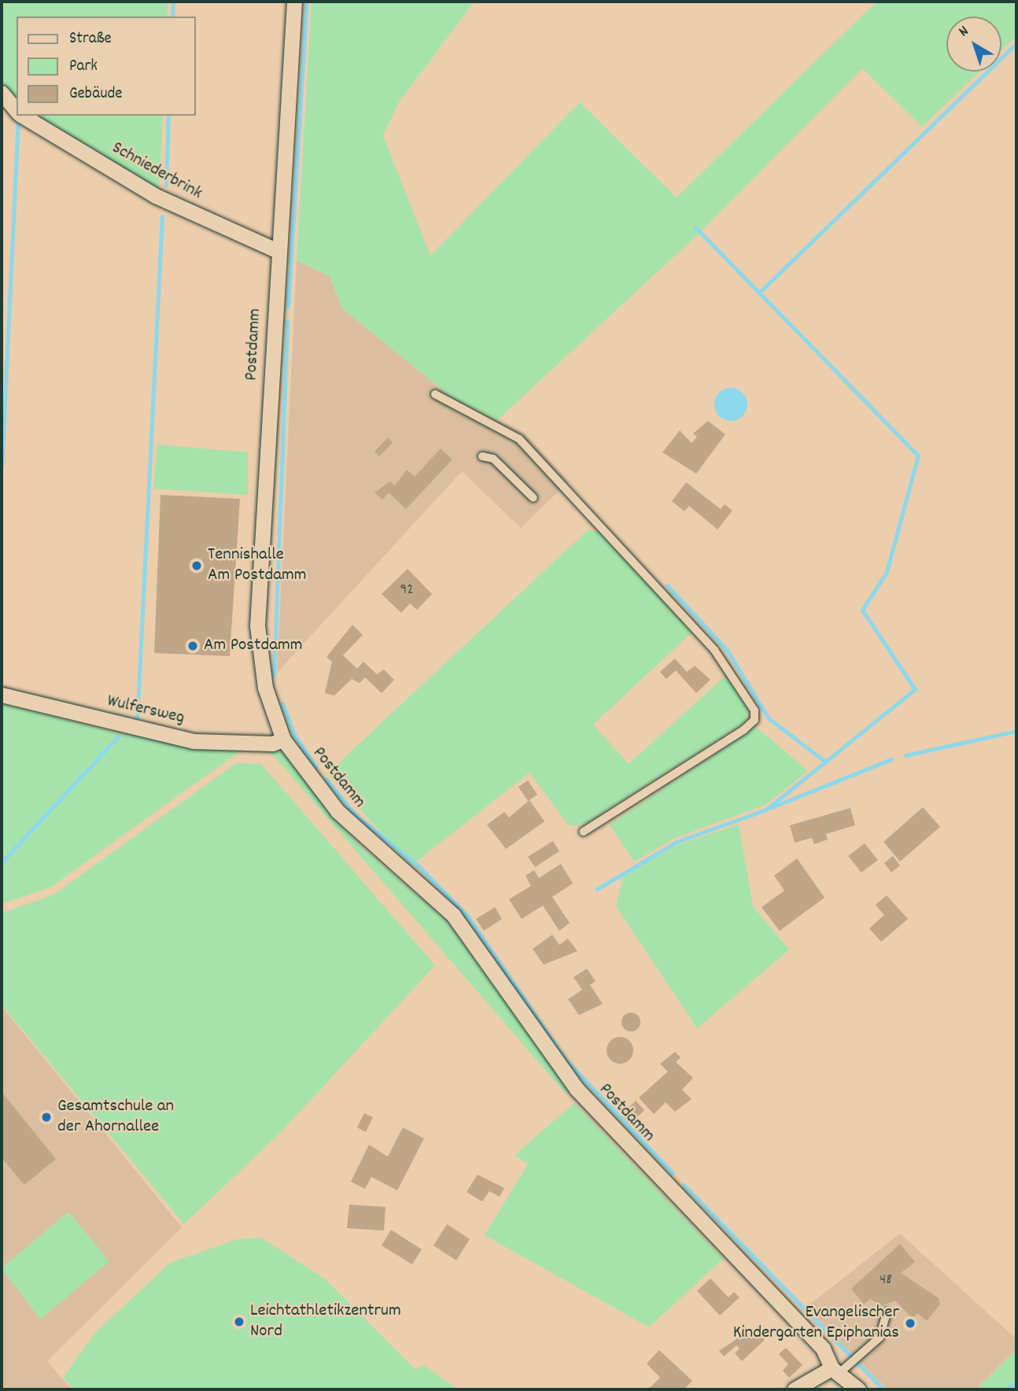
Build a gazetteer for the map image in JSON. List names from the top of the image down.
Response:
{
  "streets": {
    "street": ["Schniederbrink", "Postdamm", "Wulfersweg"]
  },
  "crossings": [
    ["Schniederbrink", "Postdamm"],
    ["Postdamm", "Wulfersweg"]
  ],
  "places": [
    "Tennishalle Am Postdamm",
    "Am Postdamm",
    "Gesamtschule an der Ahornallee",
    "Leichtathletikzentrum Nord",
    "Evangelischer Kindergarten Epiphanias"
  ],
  "house_numbers": ["92", "48"],
  "legend": ["Straße", "Park", "Gebäude"],
  "north": "top left"
}
